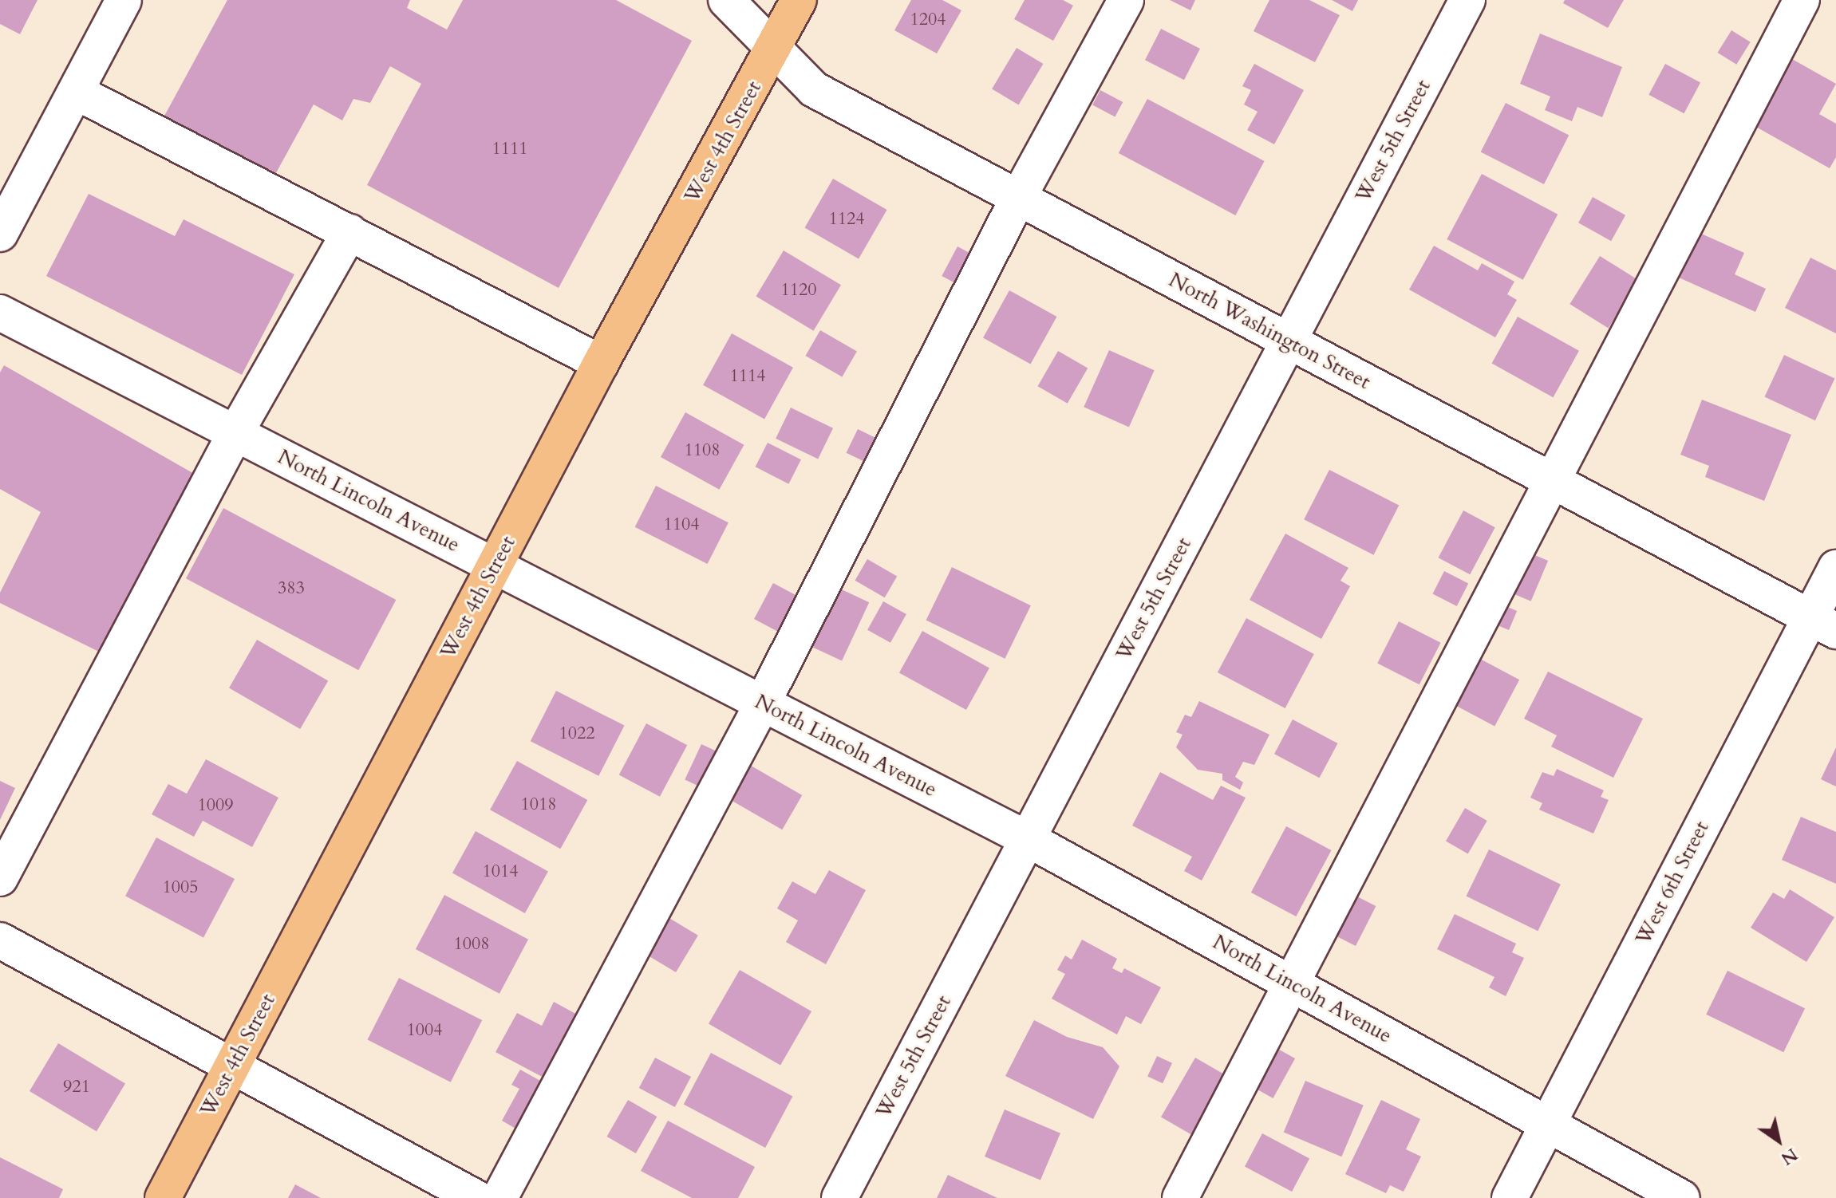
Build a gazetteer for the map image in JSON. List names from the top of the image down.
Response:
{
  "streets": {
    "main road": ["West 4th Street"],
    "street": [
      "West 5th Street",
      "North Washington Street",
      "North Lincoln Avenue",
      "West 6th Street"
    ]
  },
  "crossings": [
    ["West 5th Street", "North Washington Street"],
    ["West 5th Street", "North Lincoln Avenue"],
    ["West 4th Street", "North Washington Street"],
    ["West 4th Street", "North Lincoln Avenue"],
    ["North Washington Street", "West 6th Street"],
    ["North Lincoln Avenue", "West 6th Street"]
  ],
  "house_numbers": [
    "1204",
    "1111",
    "1124",
    "1120",
    "1114",
    "1108",
    "1104",
    "383",
    "1022",
    "1018",
    "1009",
    "1014",
    "1005",
    "1008",
    "1004",
    "921"
  ],
  "north": "bottom right"
}
